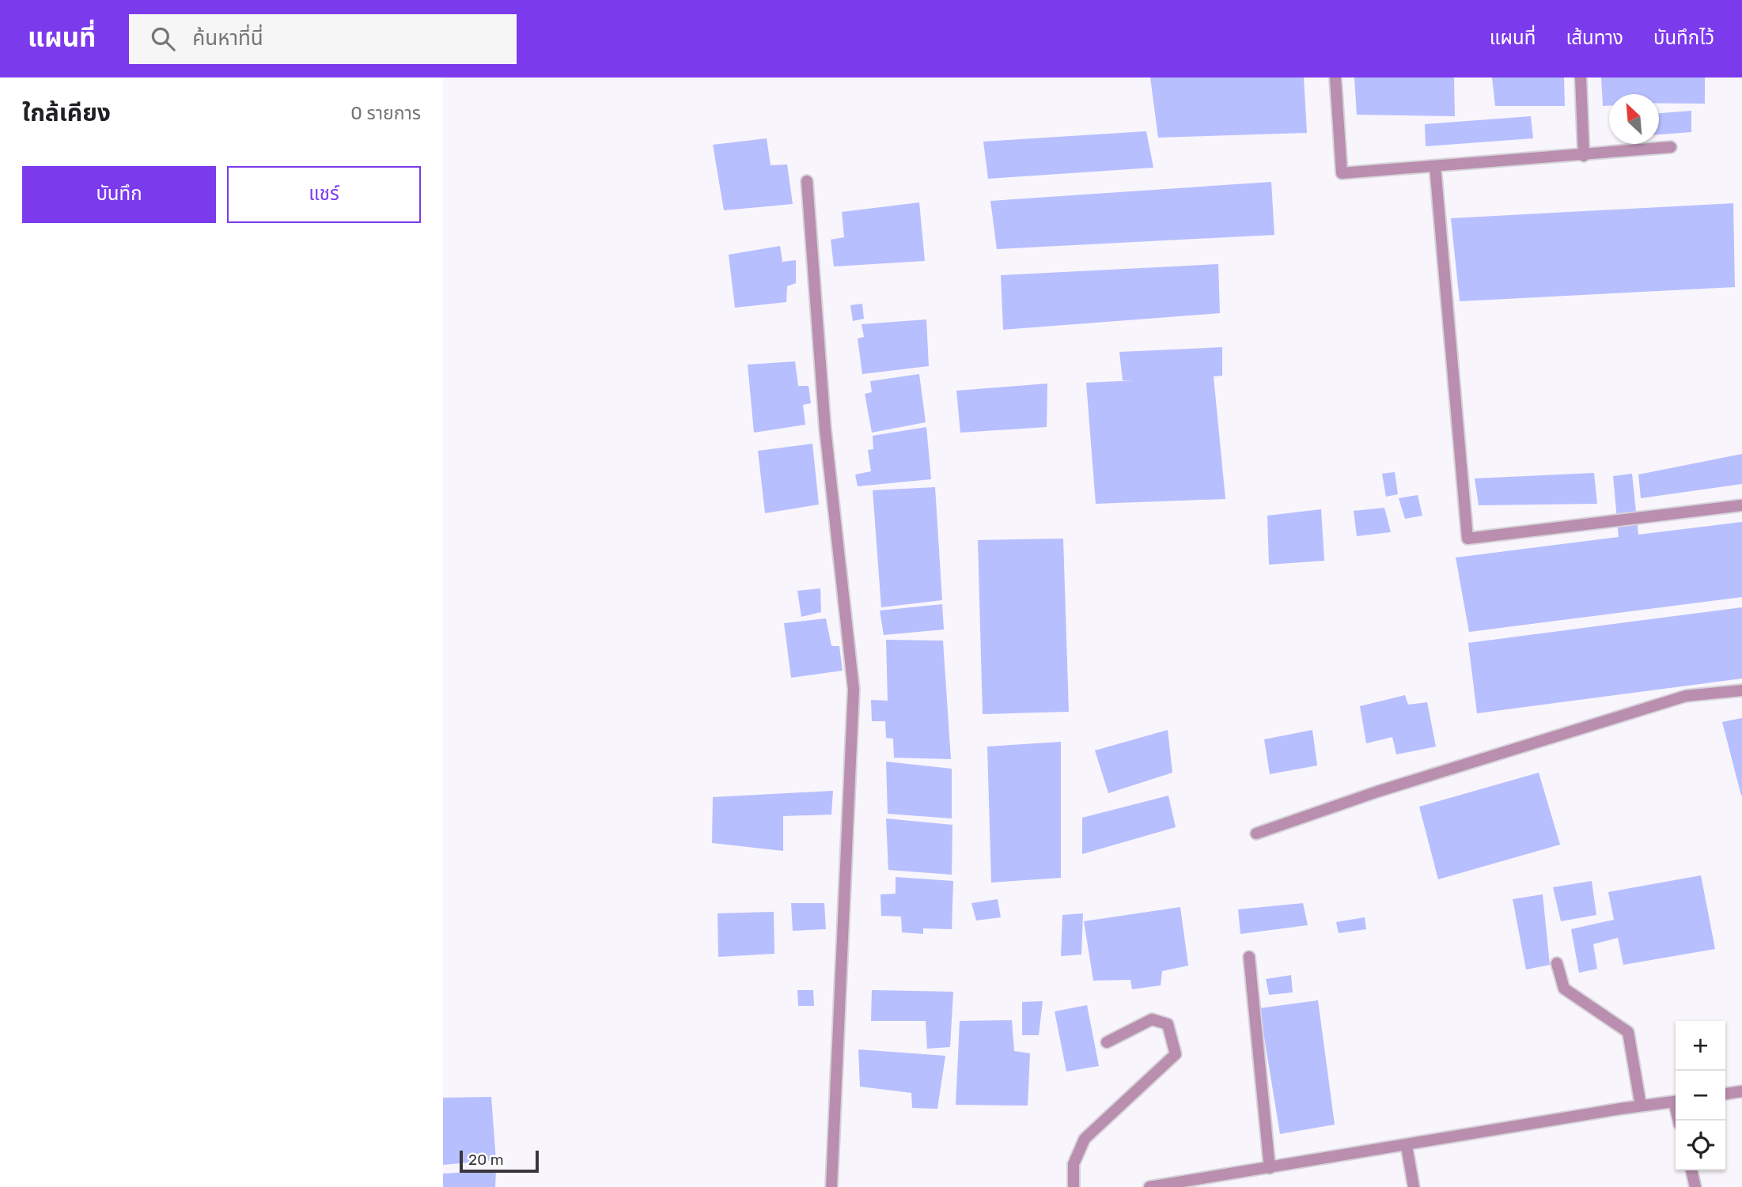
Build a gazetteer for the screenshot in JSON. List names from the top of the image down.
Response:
{
  "scale_bar": "20 m",
  "north": "top left",
  "page": {
    "header": "แผนที่",
    "search": "ค้นหาที่นี่",
    "nav": ["แผนที่", "เส้นทาง", "บันทึกไว้"],
    "heading": ["ใกล้เคียง", "0 รายการ"],
    "buttons": ["บันทึก", "แชร์"],
    "map_buttons": ["+", "−"],
    "scale": "20 m"
  }
}
